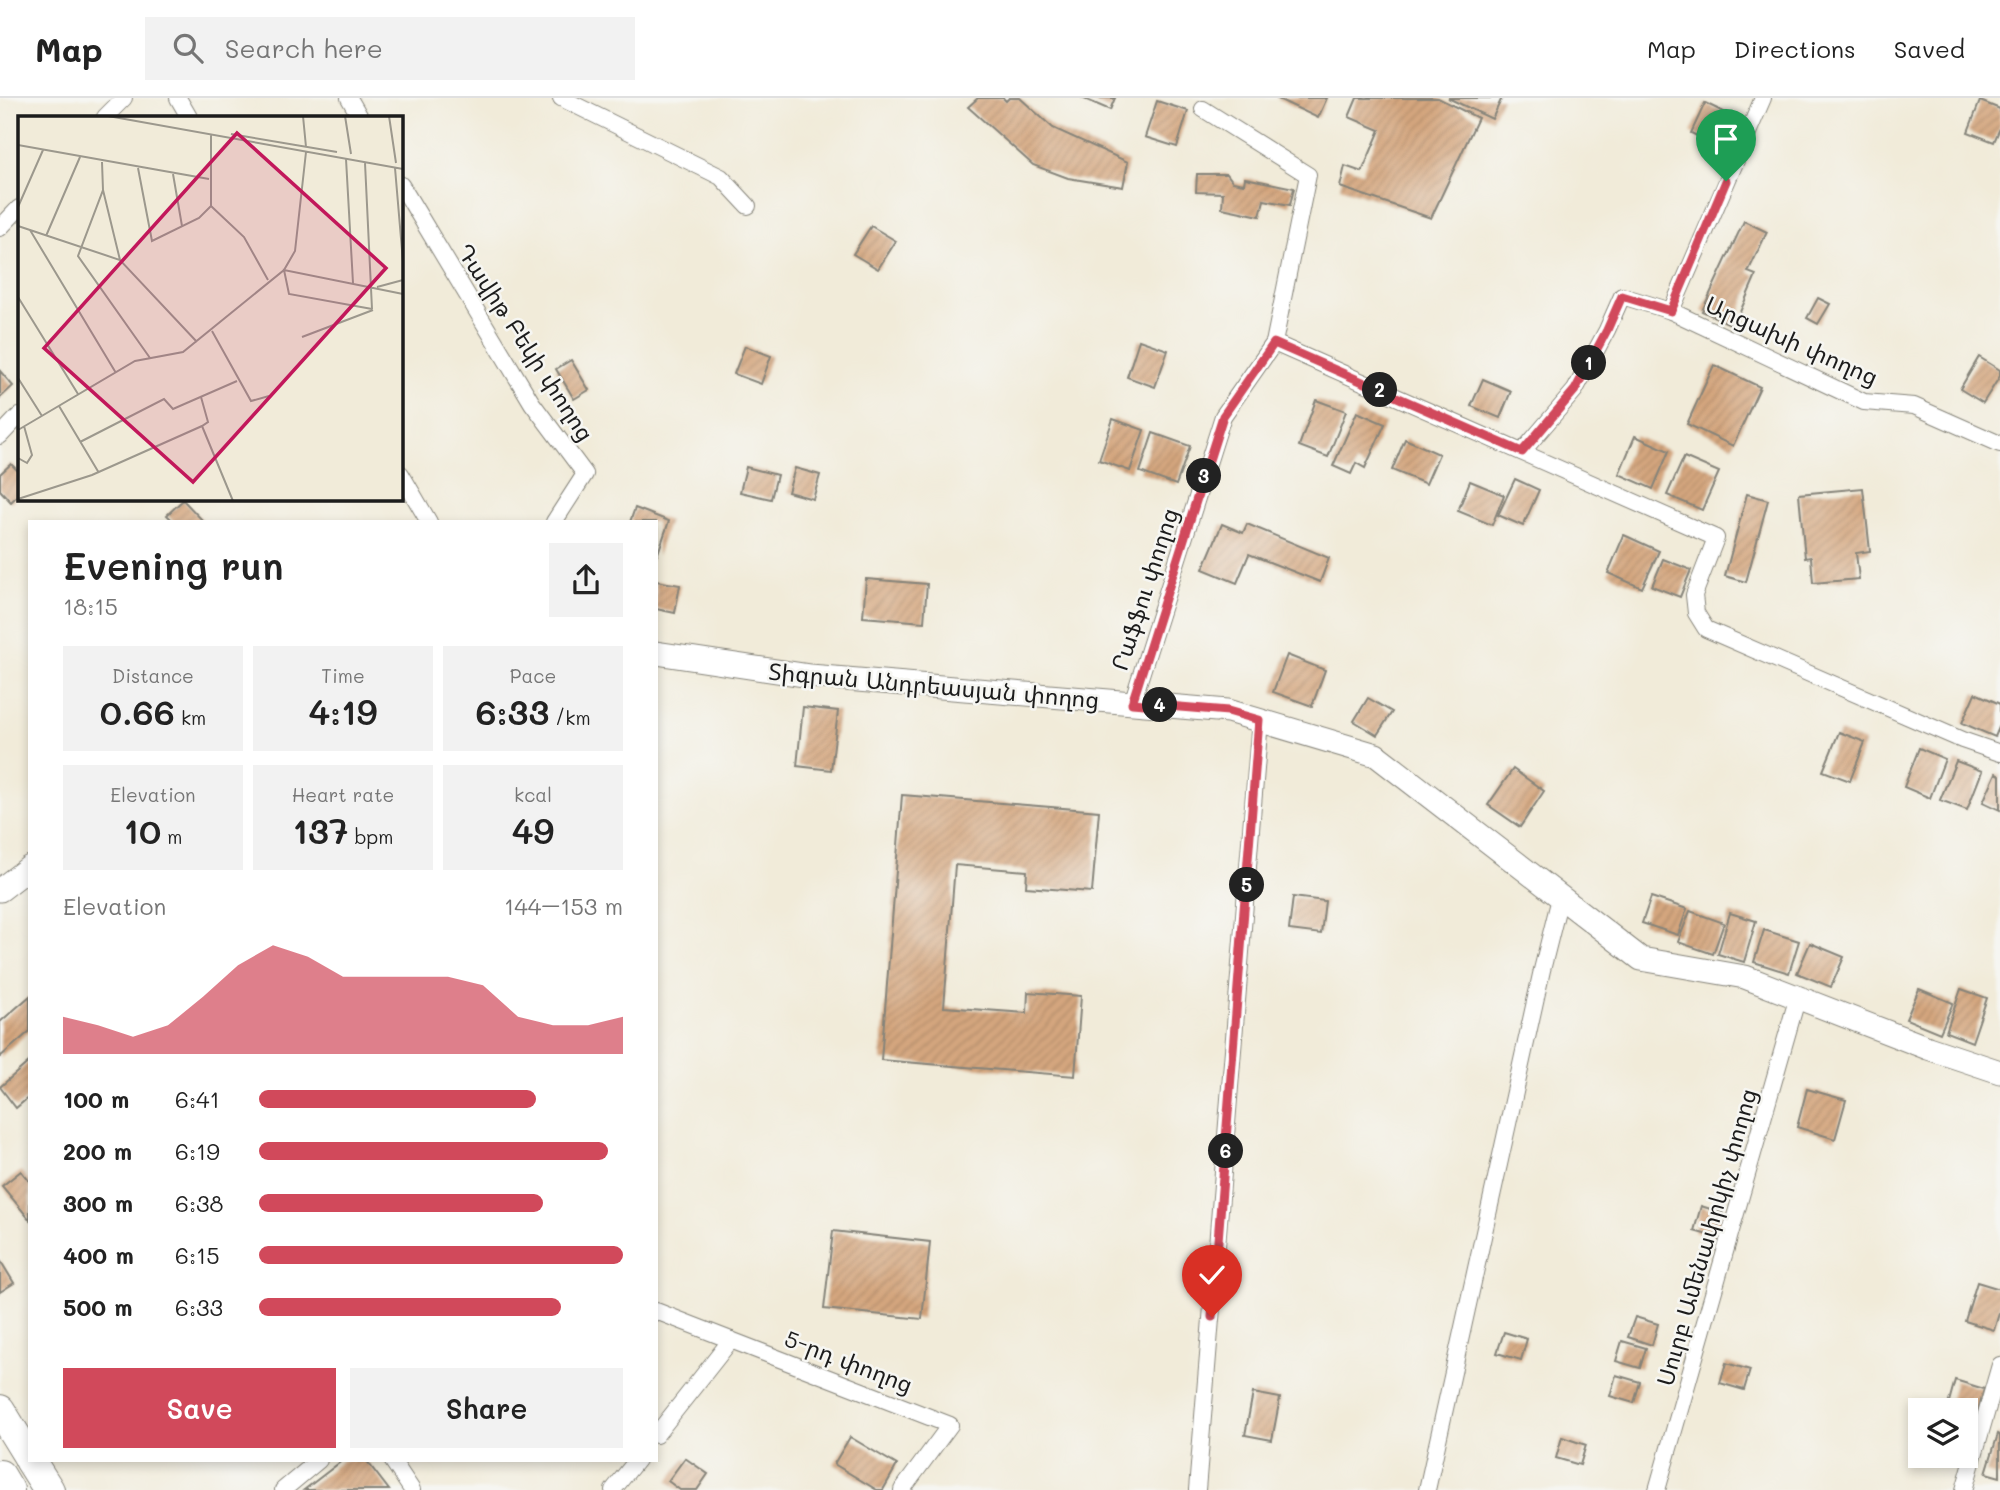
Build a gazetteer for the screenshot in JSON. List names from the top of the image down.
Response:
{
  "streets": {
    "main road": ["Տիգրան Անդրեասյան փողոց"],
    "street": [
      "Արցախի փողոց",
      "Դավիթ Բեկի փողոց",
      "Րաֆֆու փողոց",
      "Սուրբ Ամենափրկիչ փողոց",
      "5-րդ փողոց"
    ]
  },
  "crossings": [
    ["Րաֆֆու փողոց", "Տիգրան Անդրեասյան փողոց"],
    ["Տիգրան Անդրեասյան փողոց", "Սուրբ Ամենափրկիչ փողոց"]
  ],
  "page": {
    "header": "Map",
    "search": "Search here",
    "nav": ["Map", "Directions", "Saved"],
    "pins": [
      "1",
      "2",
      "3",
      "4",
      "5",
      "6"
    ],
    "heading": ["Evening run", "18:15"],
    "stats": [
      ["Distance", "0.66 km"],
      ["Time", "4:19"],
      ["Pace", "6:33 /km"],
      ["Elevation", "10 m"],
      ["Heart rate", "137 bpm"],
      ["kcal", "49"]
    ],
    "chart": ["Elevation", "144–153 m"],
    "list": [
      {
        "name": "100 m",
        "note": "6:41"
      },
      {
        "name": "200 m",
        "note": "6:19"
      },
      {
        "name": "300 m",
        "note": "6:38"
      },
      {
        "name": "400 m",
        "note": "6:15"
      },
      {
        "name": "500 m",
        "note": "6:33"
      }
    ],
    "buttons": ["Save", "Share"]
  }
}
